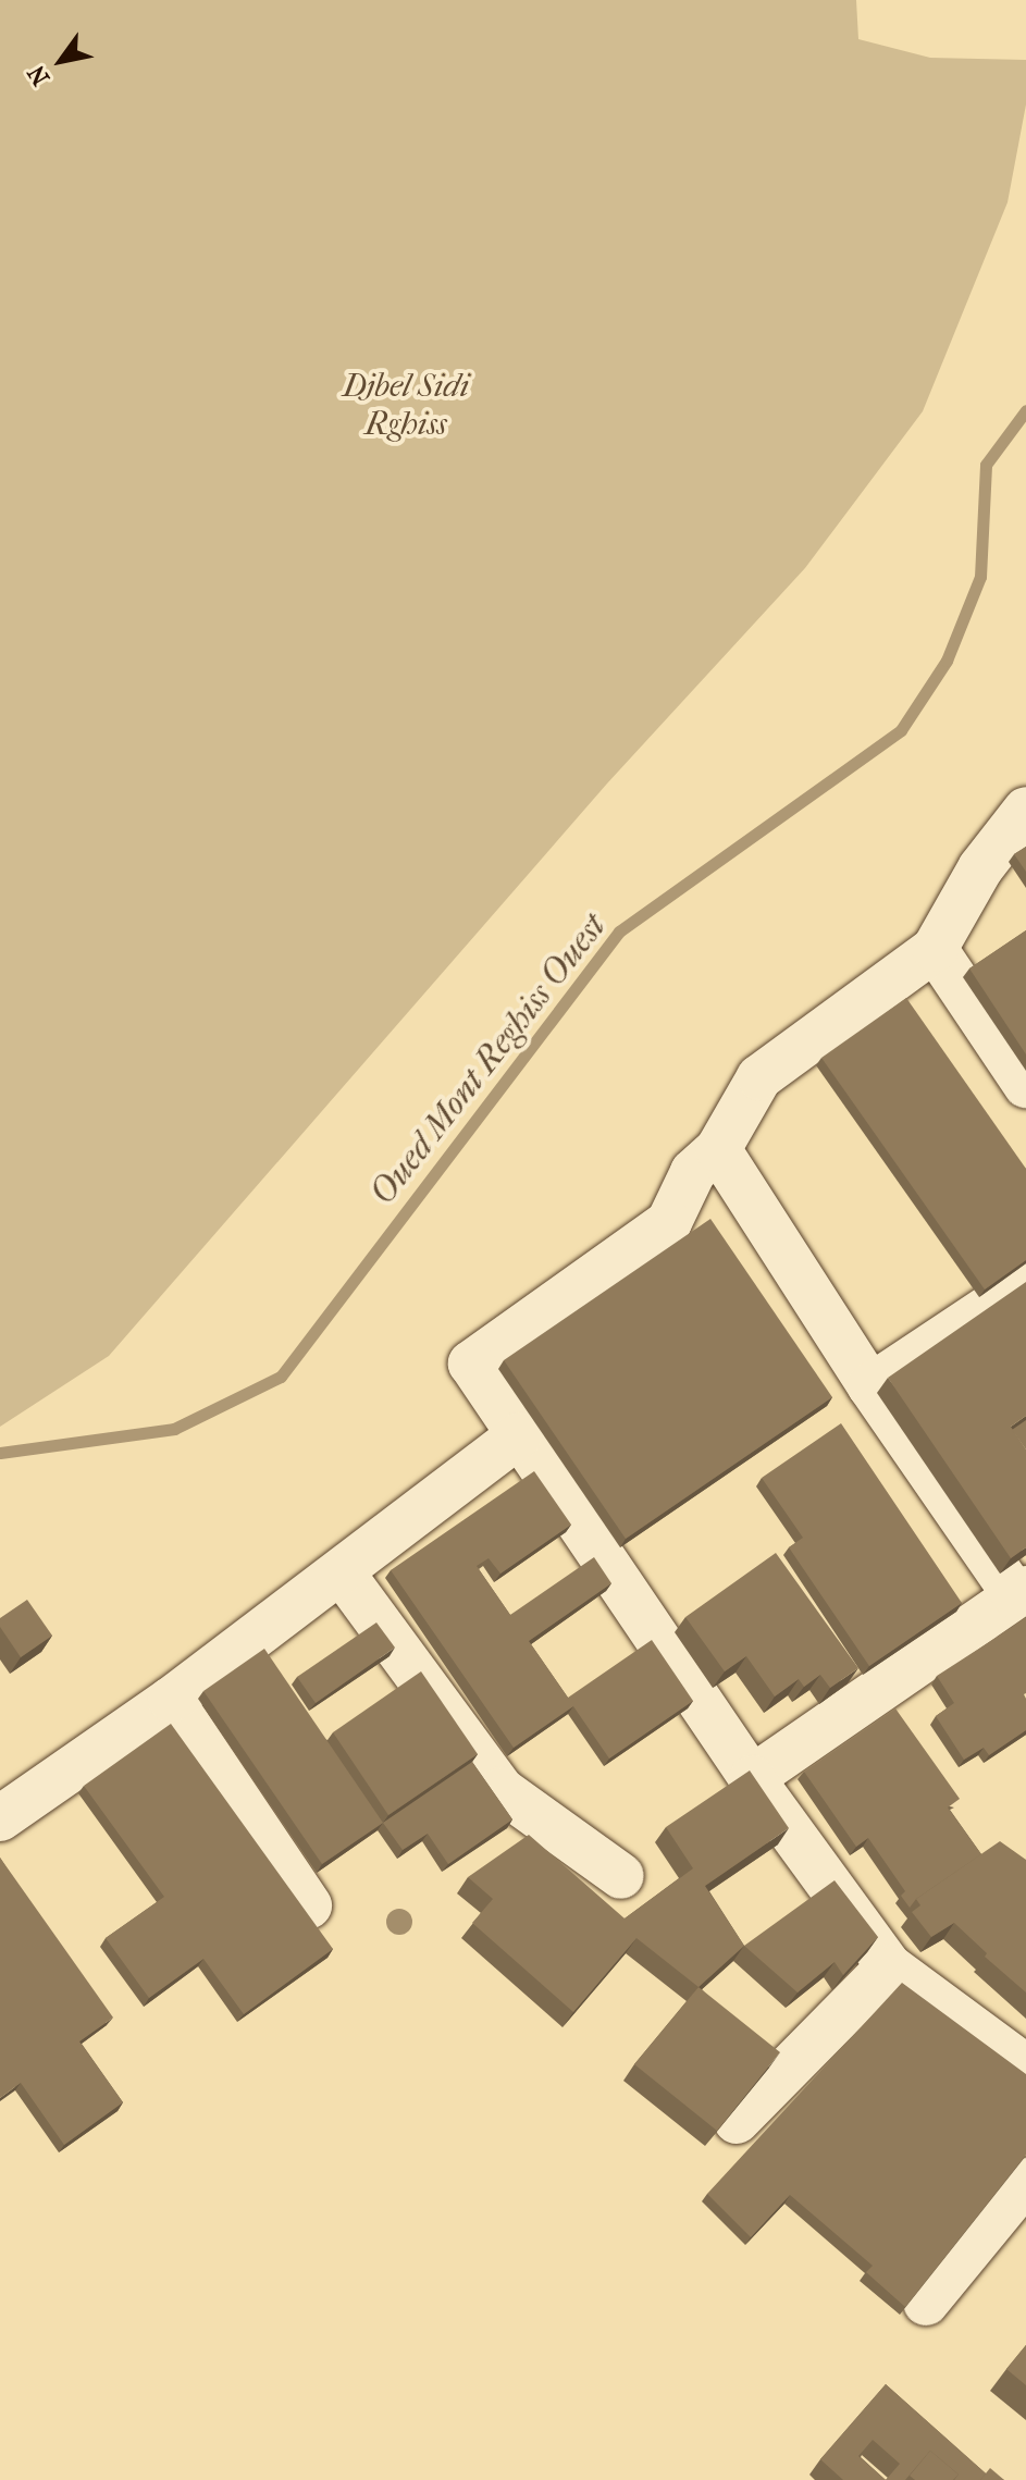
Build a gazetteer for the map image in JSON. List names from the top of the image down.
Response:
{
  "water": ["Oued Mont Reghiss Ouest"],
  "parks": ["Djbel Sidi Rghiss"],
  "north": "bottom left"
}
